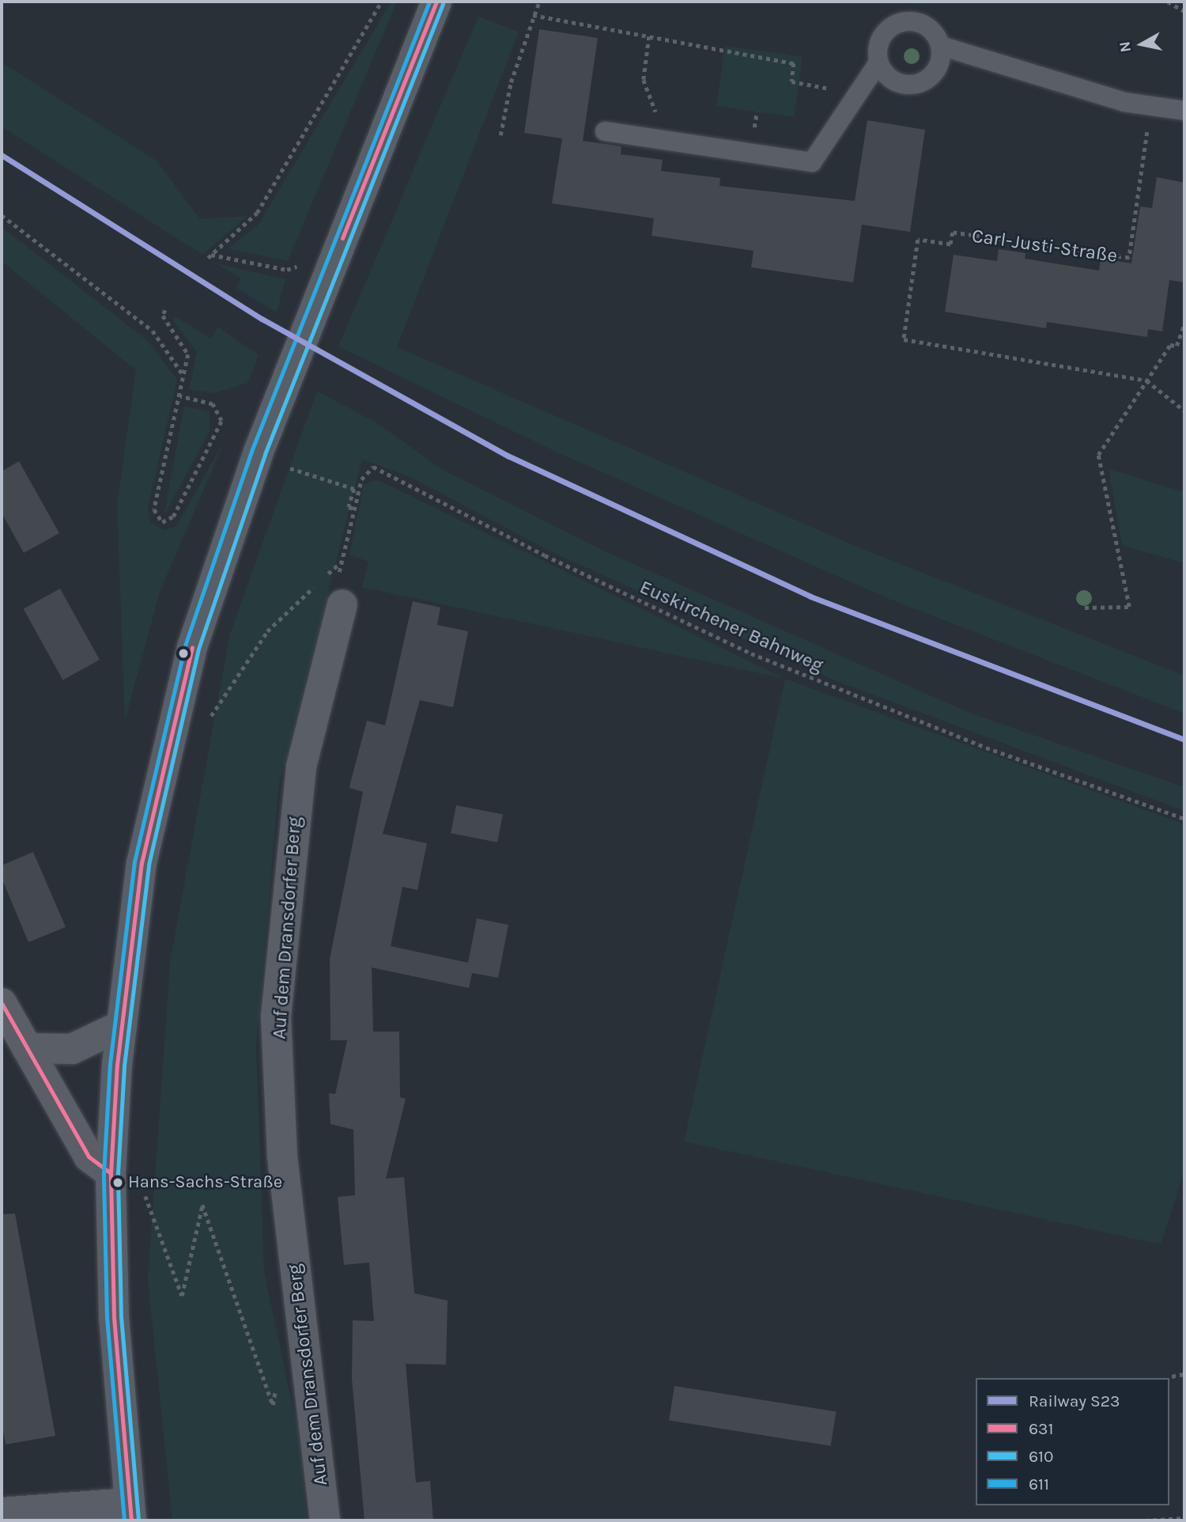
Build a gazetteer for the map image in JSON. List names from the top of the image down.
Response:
{
  "streets": {
    "street": ["Auf dem Dransdorfer Berg"],
    "path": ["Carl-Justi-Straße", "Euskirchener Bahnweg"]
  },
  "places": ["Hans-Sachs-Straße"],
  "lines": [
    "transit line 631",
    "transit line 611",
    "transit line 610",
    "rail line S23"
  ],
  "legend": [
    "Railway S23",
    "631",
    "610",
    "611"
  ],
  "north": "left"
}
